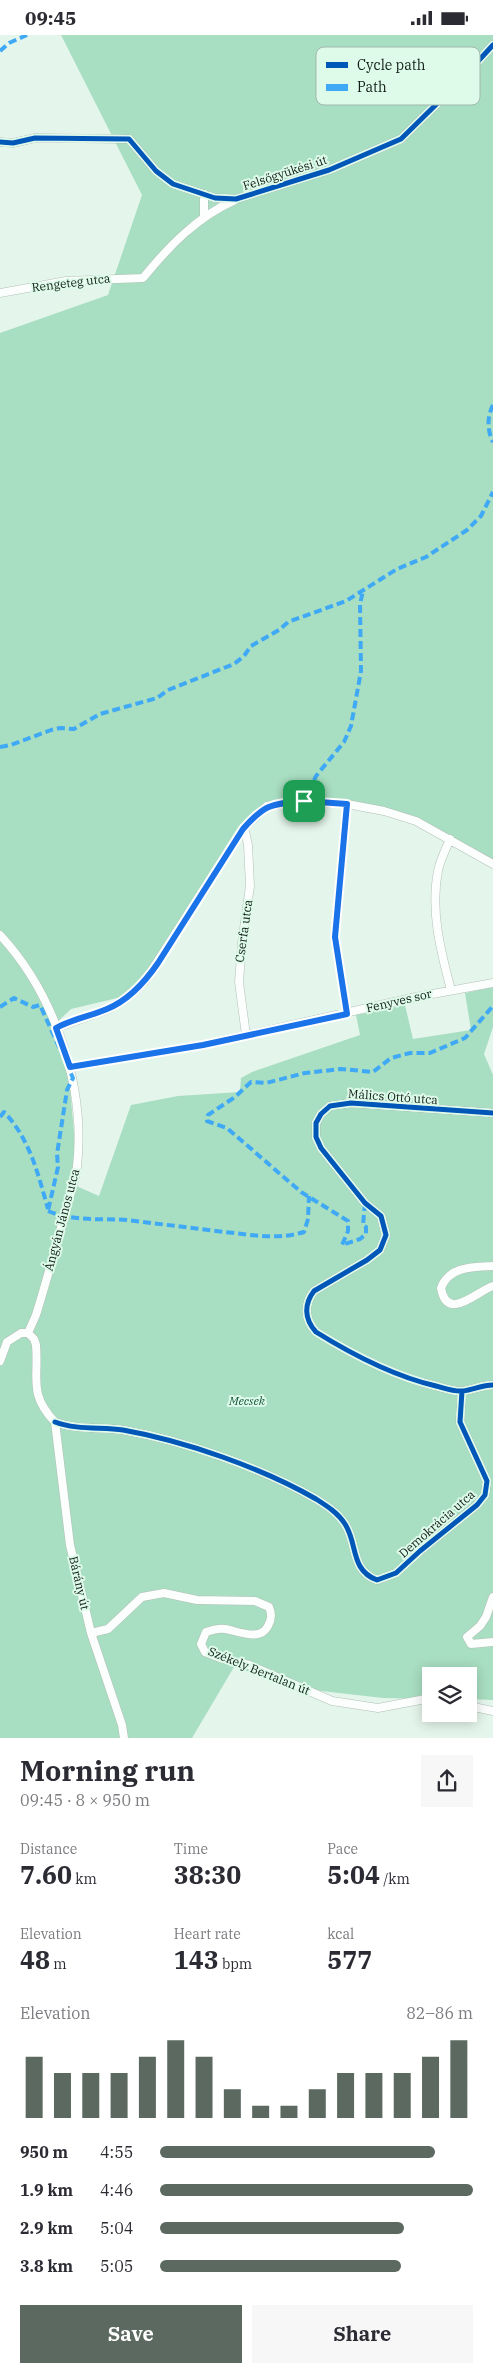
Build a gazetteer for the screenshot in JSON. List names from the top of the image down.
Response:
{
  "streets": {
    "street": [
      "Felsőgyükési út",
      "Rengeteg utca",
      "Cserfa utca",
      "Fenyves sor",
      "Málics Ottó utca",
      "Ángyán János utca",
      "Demokrácia utca",
      "Bárány út",
      "Székely Bertalan út"
    ]
  },
  "crossings": [
    ["Cserfa utca", "Fenyves sor"],
    ["Fenyves sor", "Ángyán János utca"],
    ["Málics Ottó utca", "Demokrácia utca"],
    ["Demokrácia utca", "Bárány út"],
    ["Bárány út", "Székely Bertalan út"]
  ],
  "parks": ["Mecsek"],
  "legend": ["Cycle path", "Path"],
  "page": {
    "status": "09:45",
    "heading": ["Morning run", "09:45 · 8 × 950 m"],
    "stats": [
      ["Distance", "7.60 km"],
      ["Time", "38:30"],
      ["Pace", "5:04 /km"],
      ["Elevation", "48 m"],
      ["Heart rate", "143 bpm"],
      ["kcal", "577"]
    ],
    "chart": ["Elevation", "82–86 m"],
    "list": [
      {
        "name": "950 m",
        "note": "4:55"
      },
      {
        "name": "1.9 km",
        "note": "4:46"
      },
      {
        "name": "2.9 km",
        "note": "5:04"
      },
      {
        "name": "3.8 km",
        "note": "5:05"
      }
    ],
    "buttons": ["Save", "Share"]
  }
}
